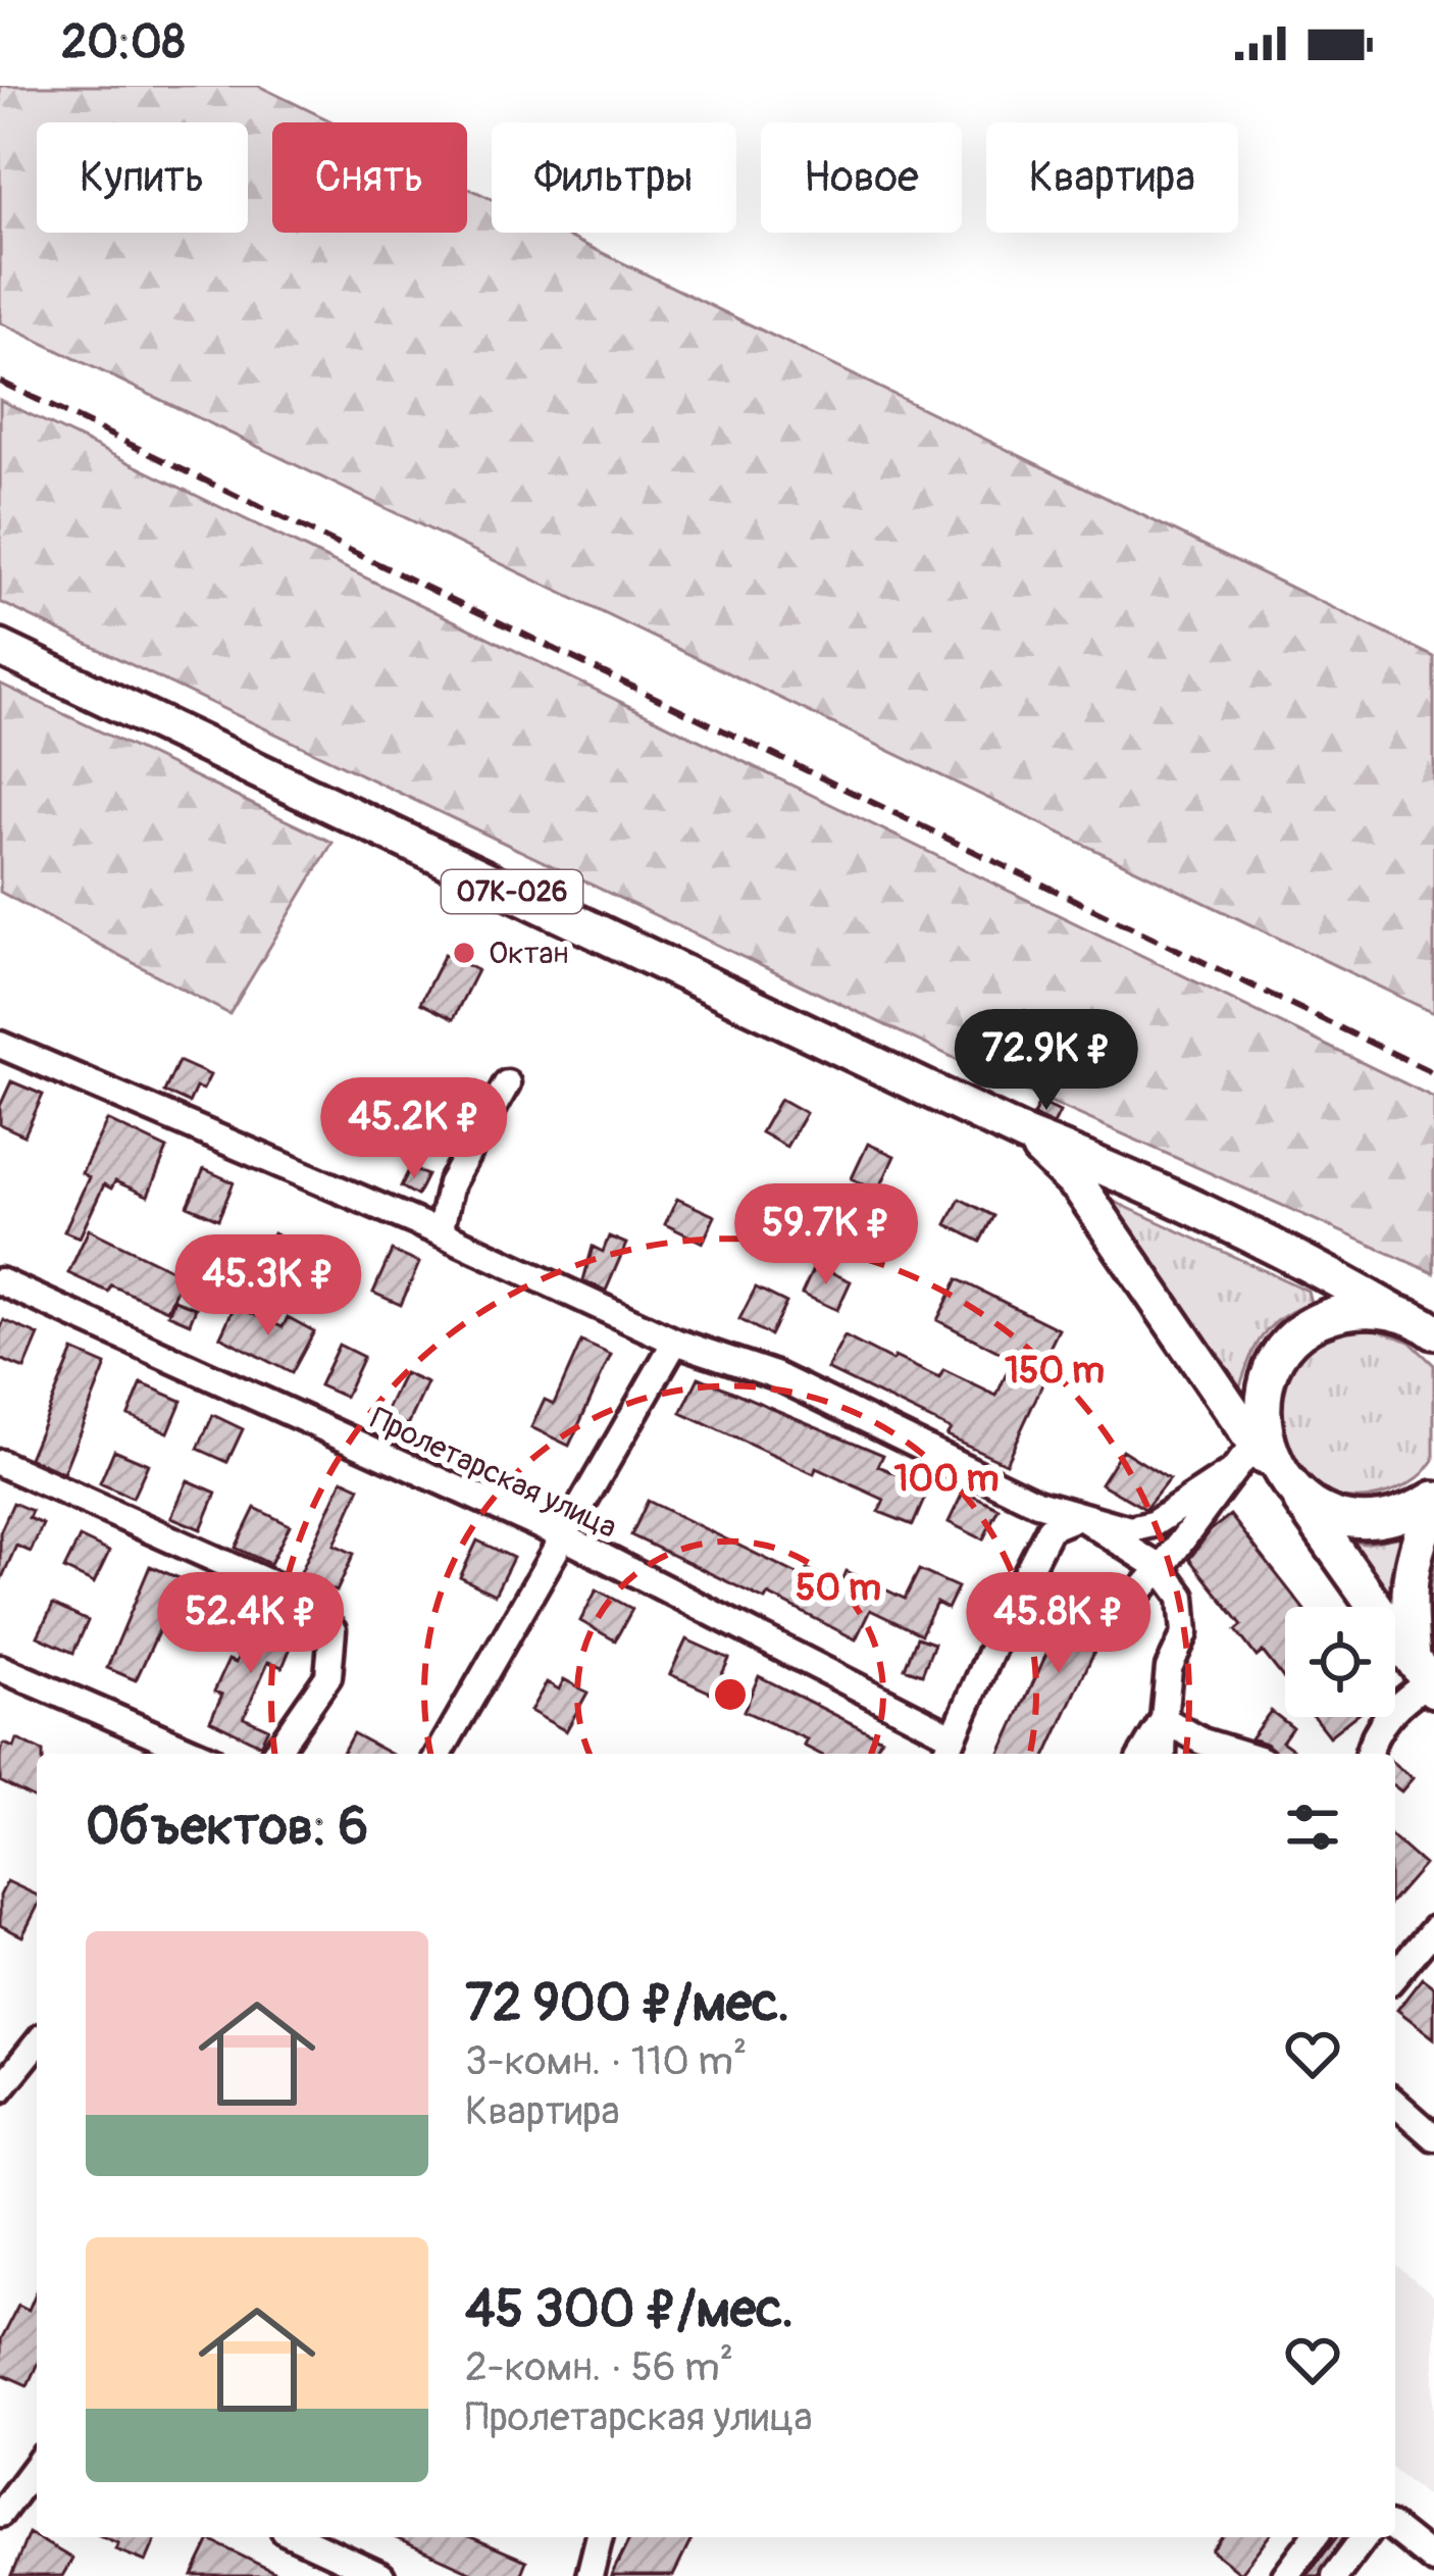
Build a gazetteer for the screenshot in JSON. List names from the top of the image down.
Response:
{
  "streets": {
    "main road": ["07К-026"],
    "street": ["Пролетарская улица"]
  },
  "places": ["Октан"],
  "page": {
    "status": "20:08",
    "chip": [
      "Купить",
      "Снять",
      "Фильтры",
      "Новое",
      "Квартира"
    ],
    "price": [
      "72.9K ₽",
      "45.2K ₽",
      "59.7K ₽",
      "45.3K ₽",
      "52.4K ₽",
      "45.8K ₽"
    ],
    "heading": "Объектов: 6",
    "list": [
      {
        "name": "72 900 ₽/мес.",
        "note": "3-комн. · 110 m² · Квартира"
      },
      {
        "name": "45 300 ₽/мес.",
        "note": "2-комн. · 56 m² · Пролетарская улица"
      }
    ]
  },
  "rings": ["150 m", "100 m", "50 m"]
}
